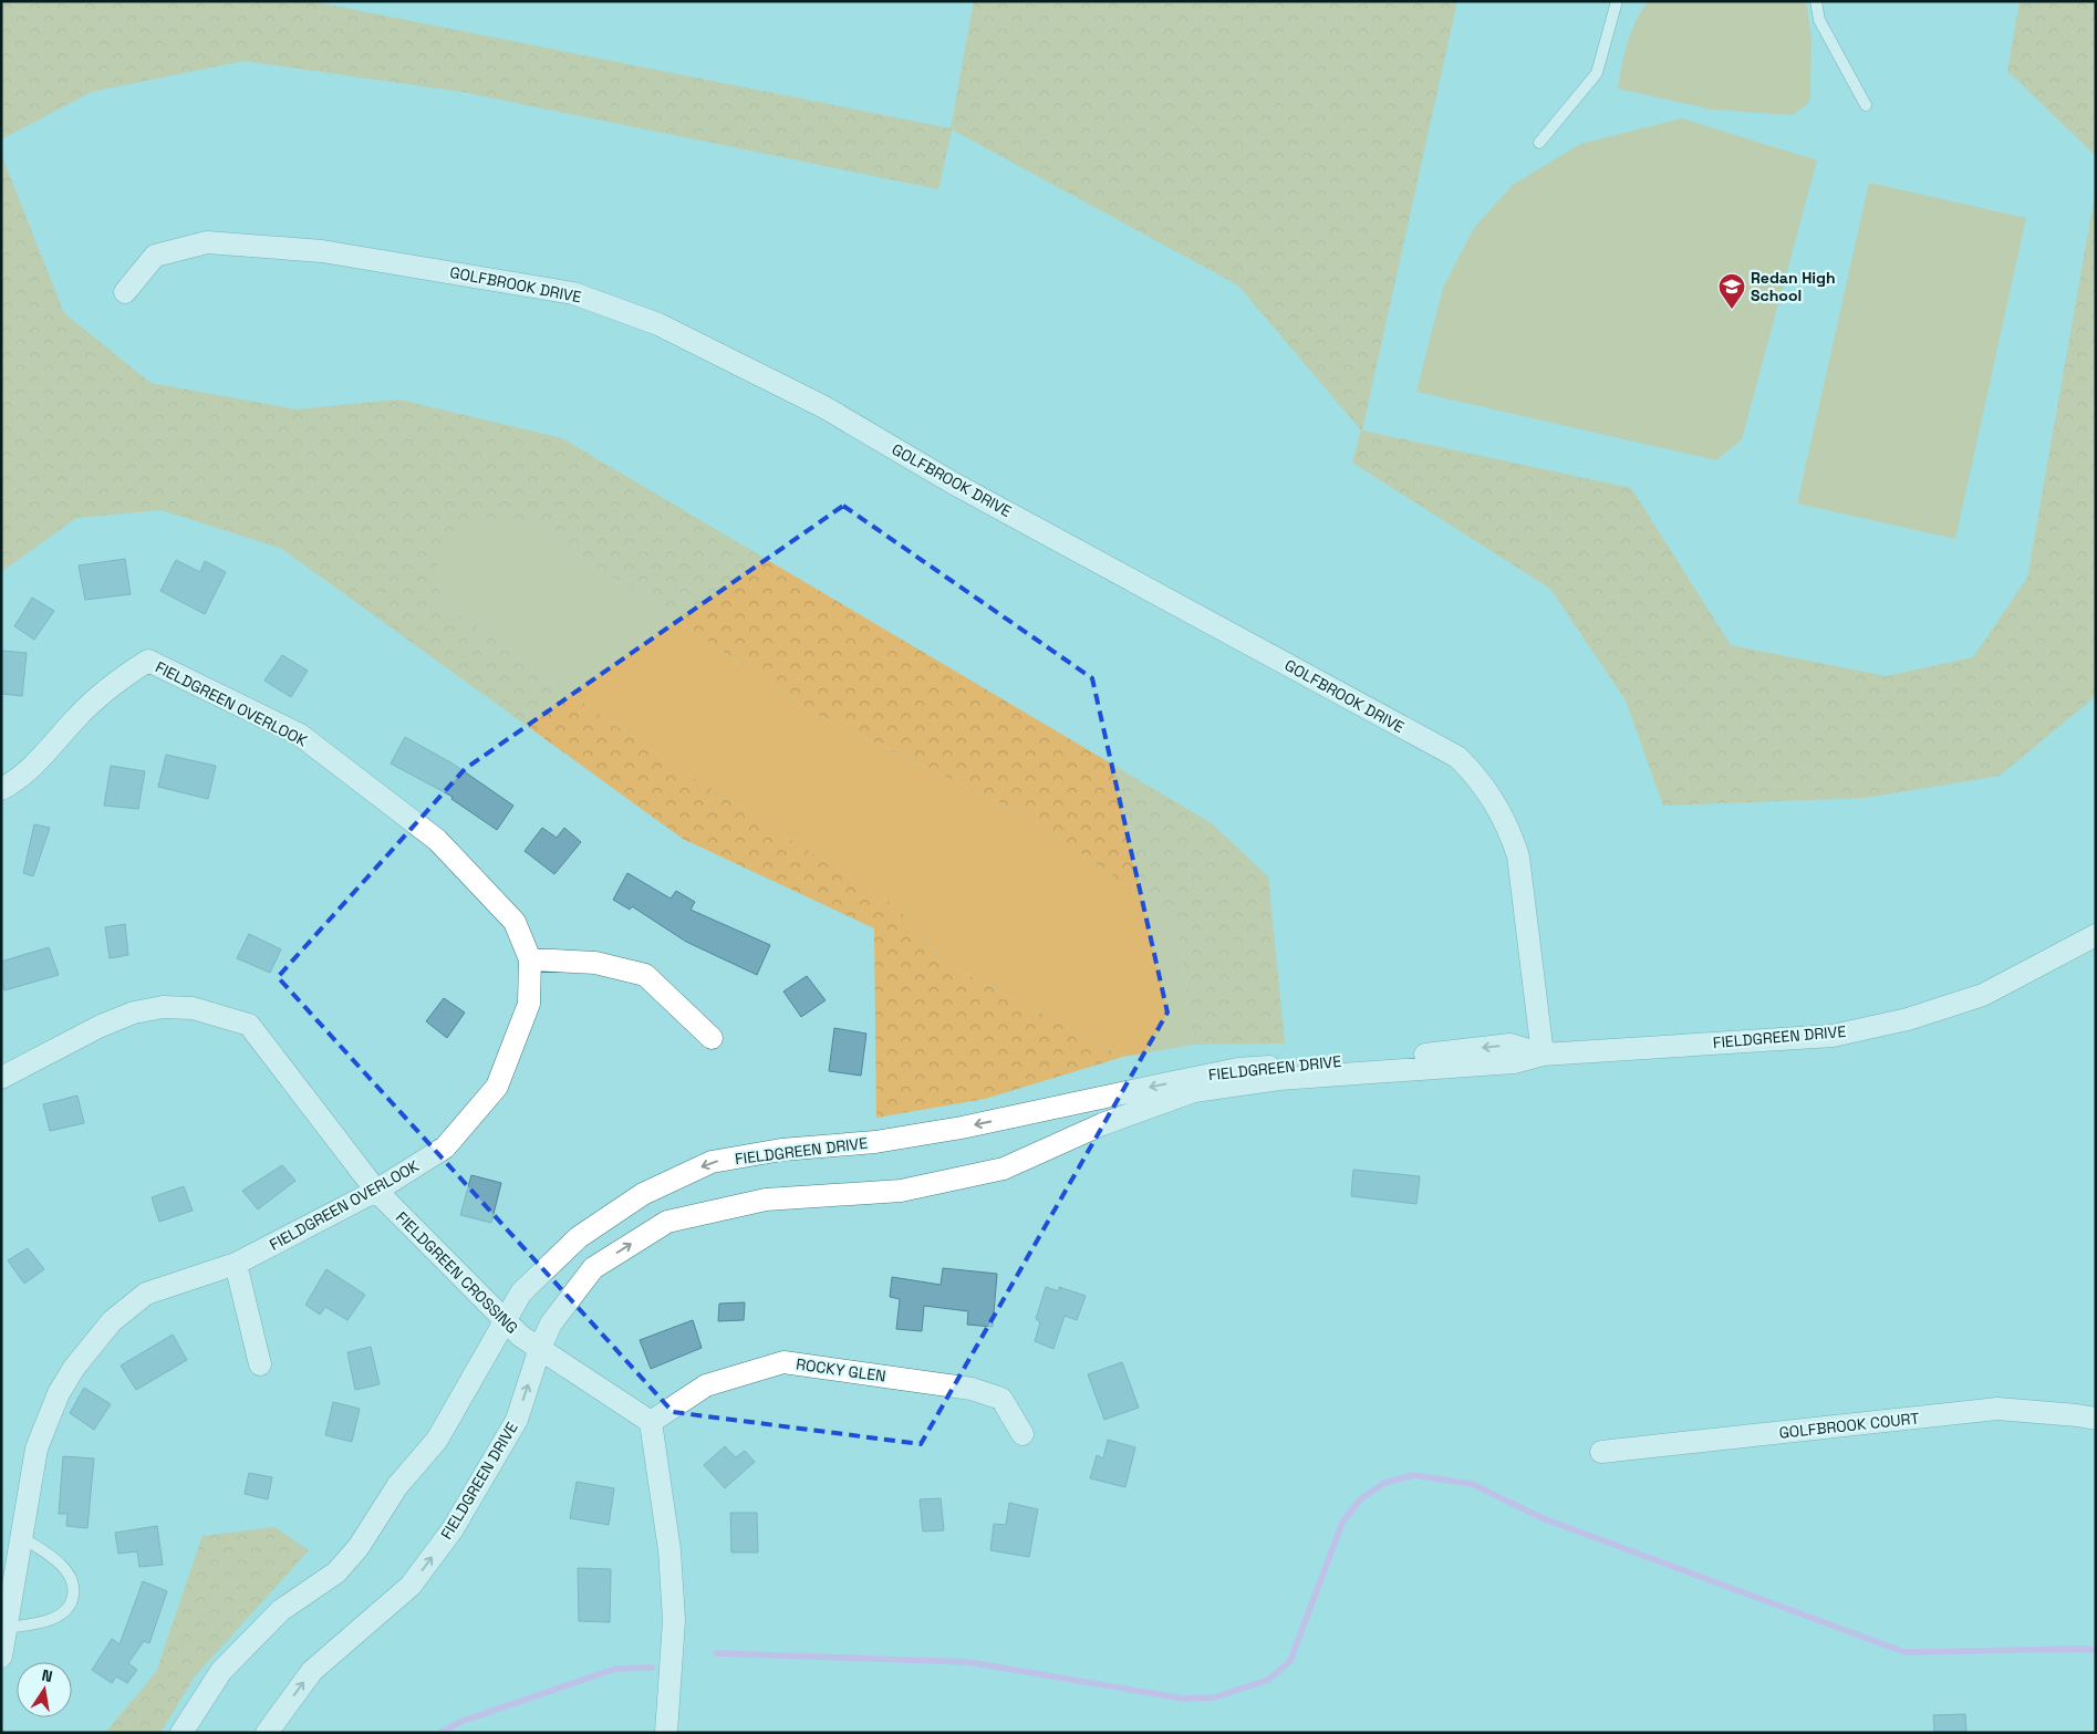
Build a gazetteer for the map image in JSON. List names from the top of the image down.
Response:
{
  "streets": {
    "street": [
      "GOLFBROOK DRIVE",
      "FIELDGREEN OVERLOOK",
      "FIELDGREEN DRIVE",
      "FIELDGREEN CROSSING",
      "ROCKY GLEN",
      "GOLFBROOK COURT"
    ]
  },
  "crossings": [
    ["GOLFBROOK DRIVE", "FIELDGREEN DRIVE"],
    ["FIELDGREEN OVERLOOK", "FIELDGREEN CROSSING"],
    ["FIELDGREEN DRIVE", "FIELDGREEN CROSSING"],
    ["FIELDGREEN CROSSING", "ROCKY GLEN"]
  ],
  "places": {
    "school or university": ["Redan High School"]
  },
  "north": "top"
}
